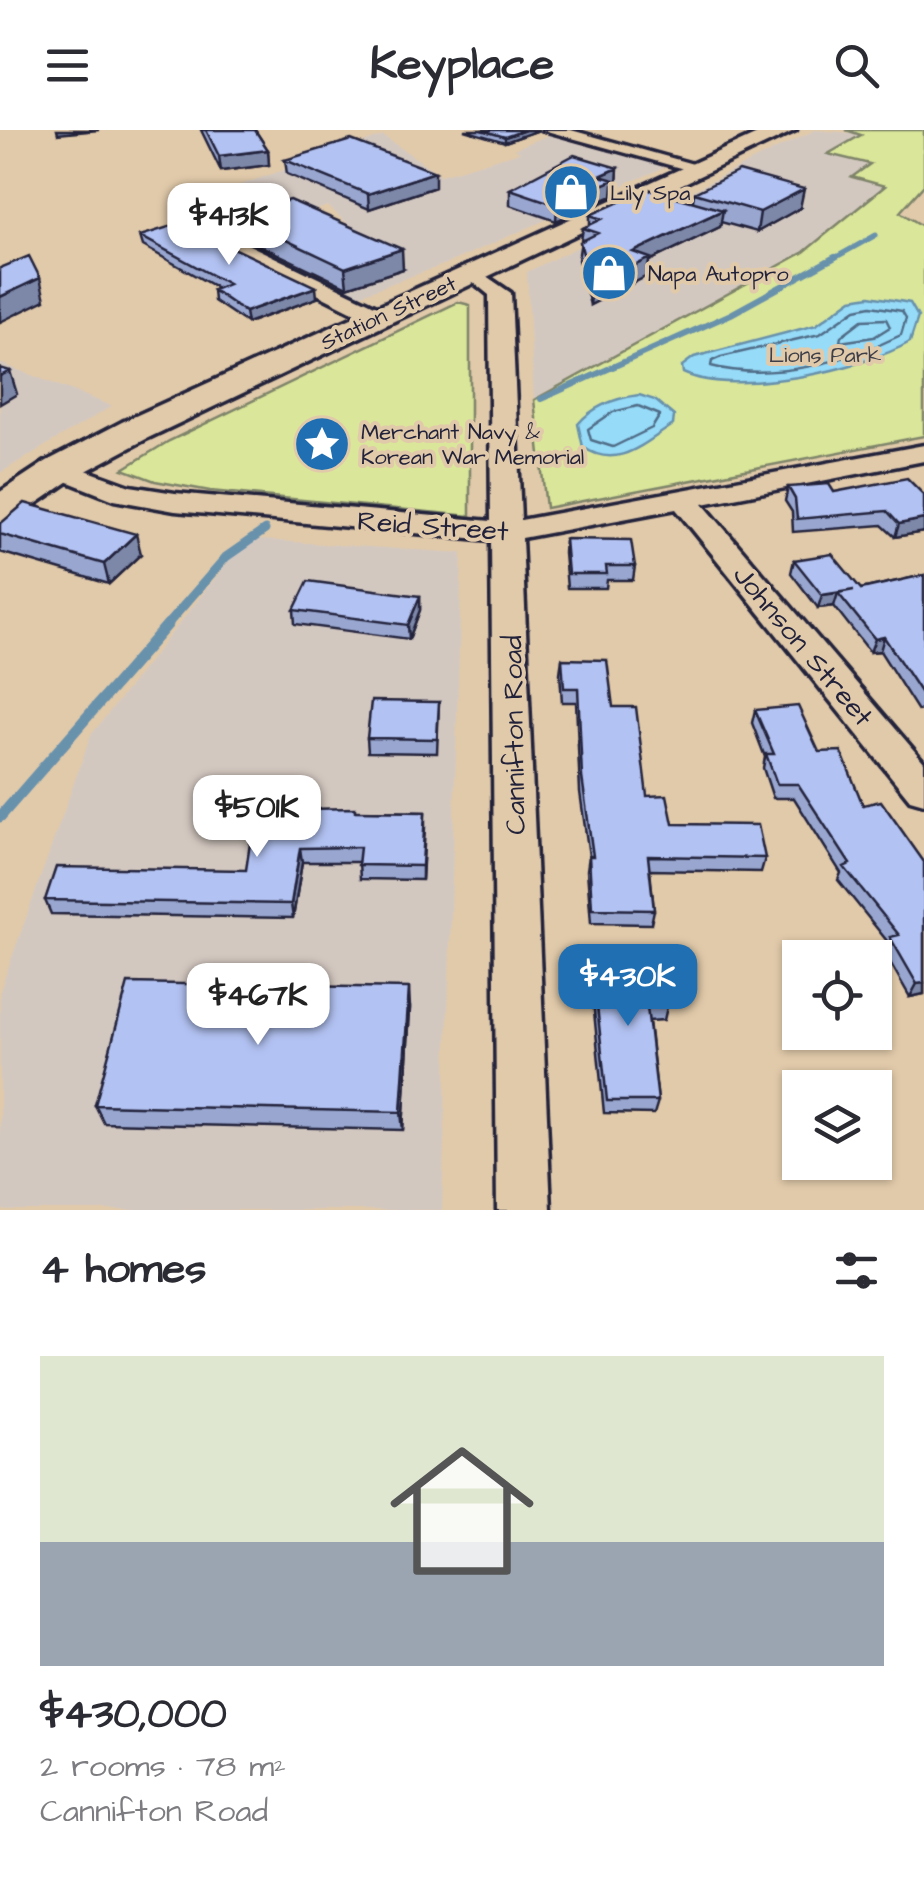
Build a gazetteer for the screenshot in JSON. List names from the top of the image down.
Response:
{
  "streets": {
    "main road": ["Station Street"],
    "street": ["Reid Street", "Johnson Street", "Cannifton Road"]
  },
  "crossings": [
    ["Station Street", "Reid Street"],
    ["Station Street", "Cannifton Road"],
    ["Reid Street", "Johnson Street"],
    ["Reid Street", "Cannifton Road"]
  ],
  "parks": ["Lions Park"],
  "places": {
    "shop": ["Lily Spa", "Napa Autopro"],
    "place": ["Merchant Navy & Korean War Memorial"]
  },
  "page": {
    "header": "Keyplace",
    "price": [
      "$413K",
      "$501K",
      "$430K",
      "$467K"
    ],
    "heading": "4 homes",
    "list": [
      {
        "name": "$430,000",
        "note": "2 rooms · 78 m² · Cannifton Road"
      }
    ]
  }
}
